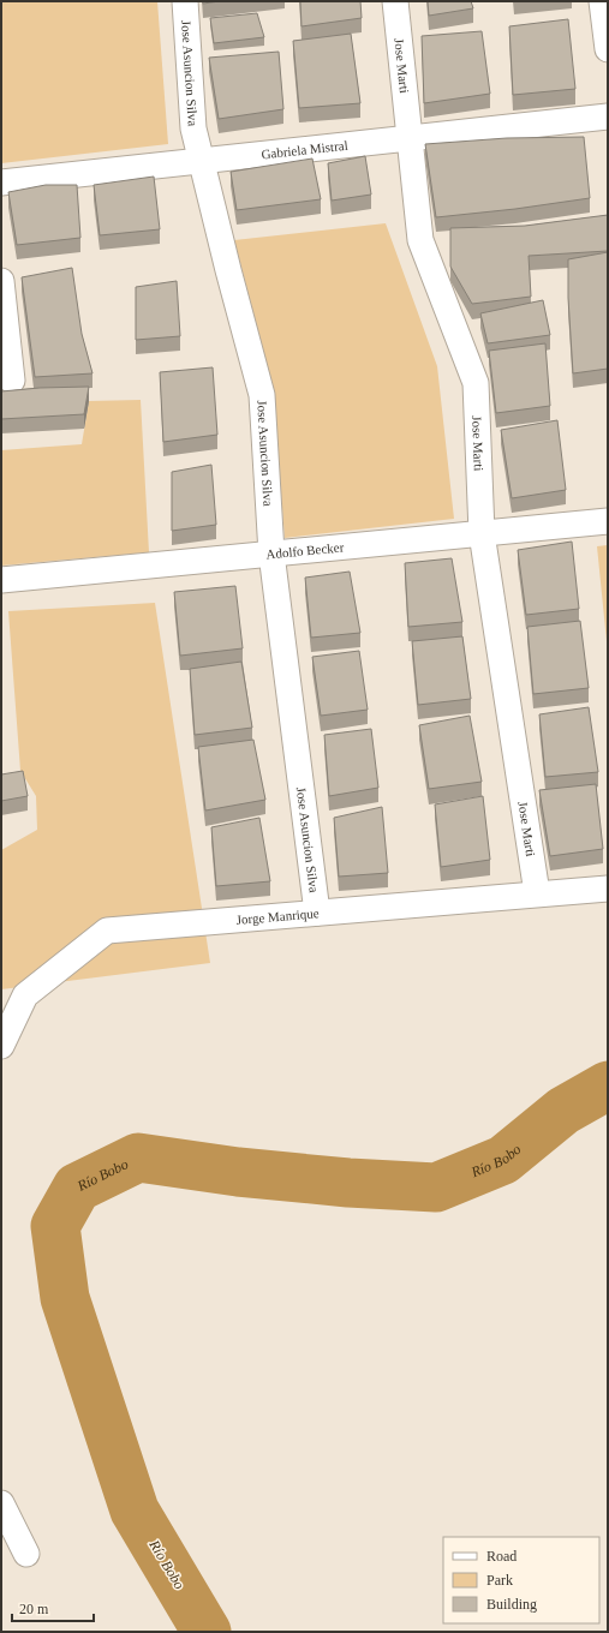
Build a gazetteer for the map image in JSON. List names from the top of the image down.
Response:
{
  "streets": {
    "street": [
      "Jose Marti",
      "Jose Asuncion Silva",
      "Gabriela Mistral",
      "Adolfo Becker",
      "Jorge Manrique"
    ]
  },
  "crossings": [
    ["Jose Marti", "Gabriela Mistral"],
    ["Jose Marti", "Adolfo Becker"],
    ["Jose Marti", "Jorge Manrique"],
    ["Jose Asuncion Silva", "Gabriela Mistral"],
    ["Jose Asuncion Silva", "Adolfo Becker"],
    ["Jose Asuncion Silva", "Jorge Manrique"]
  ],
  "water": ["Río Bobo"],
  "legend": ["Road", "Park", "Building"],
  "scale_bar": "20 m"
}
